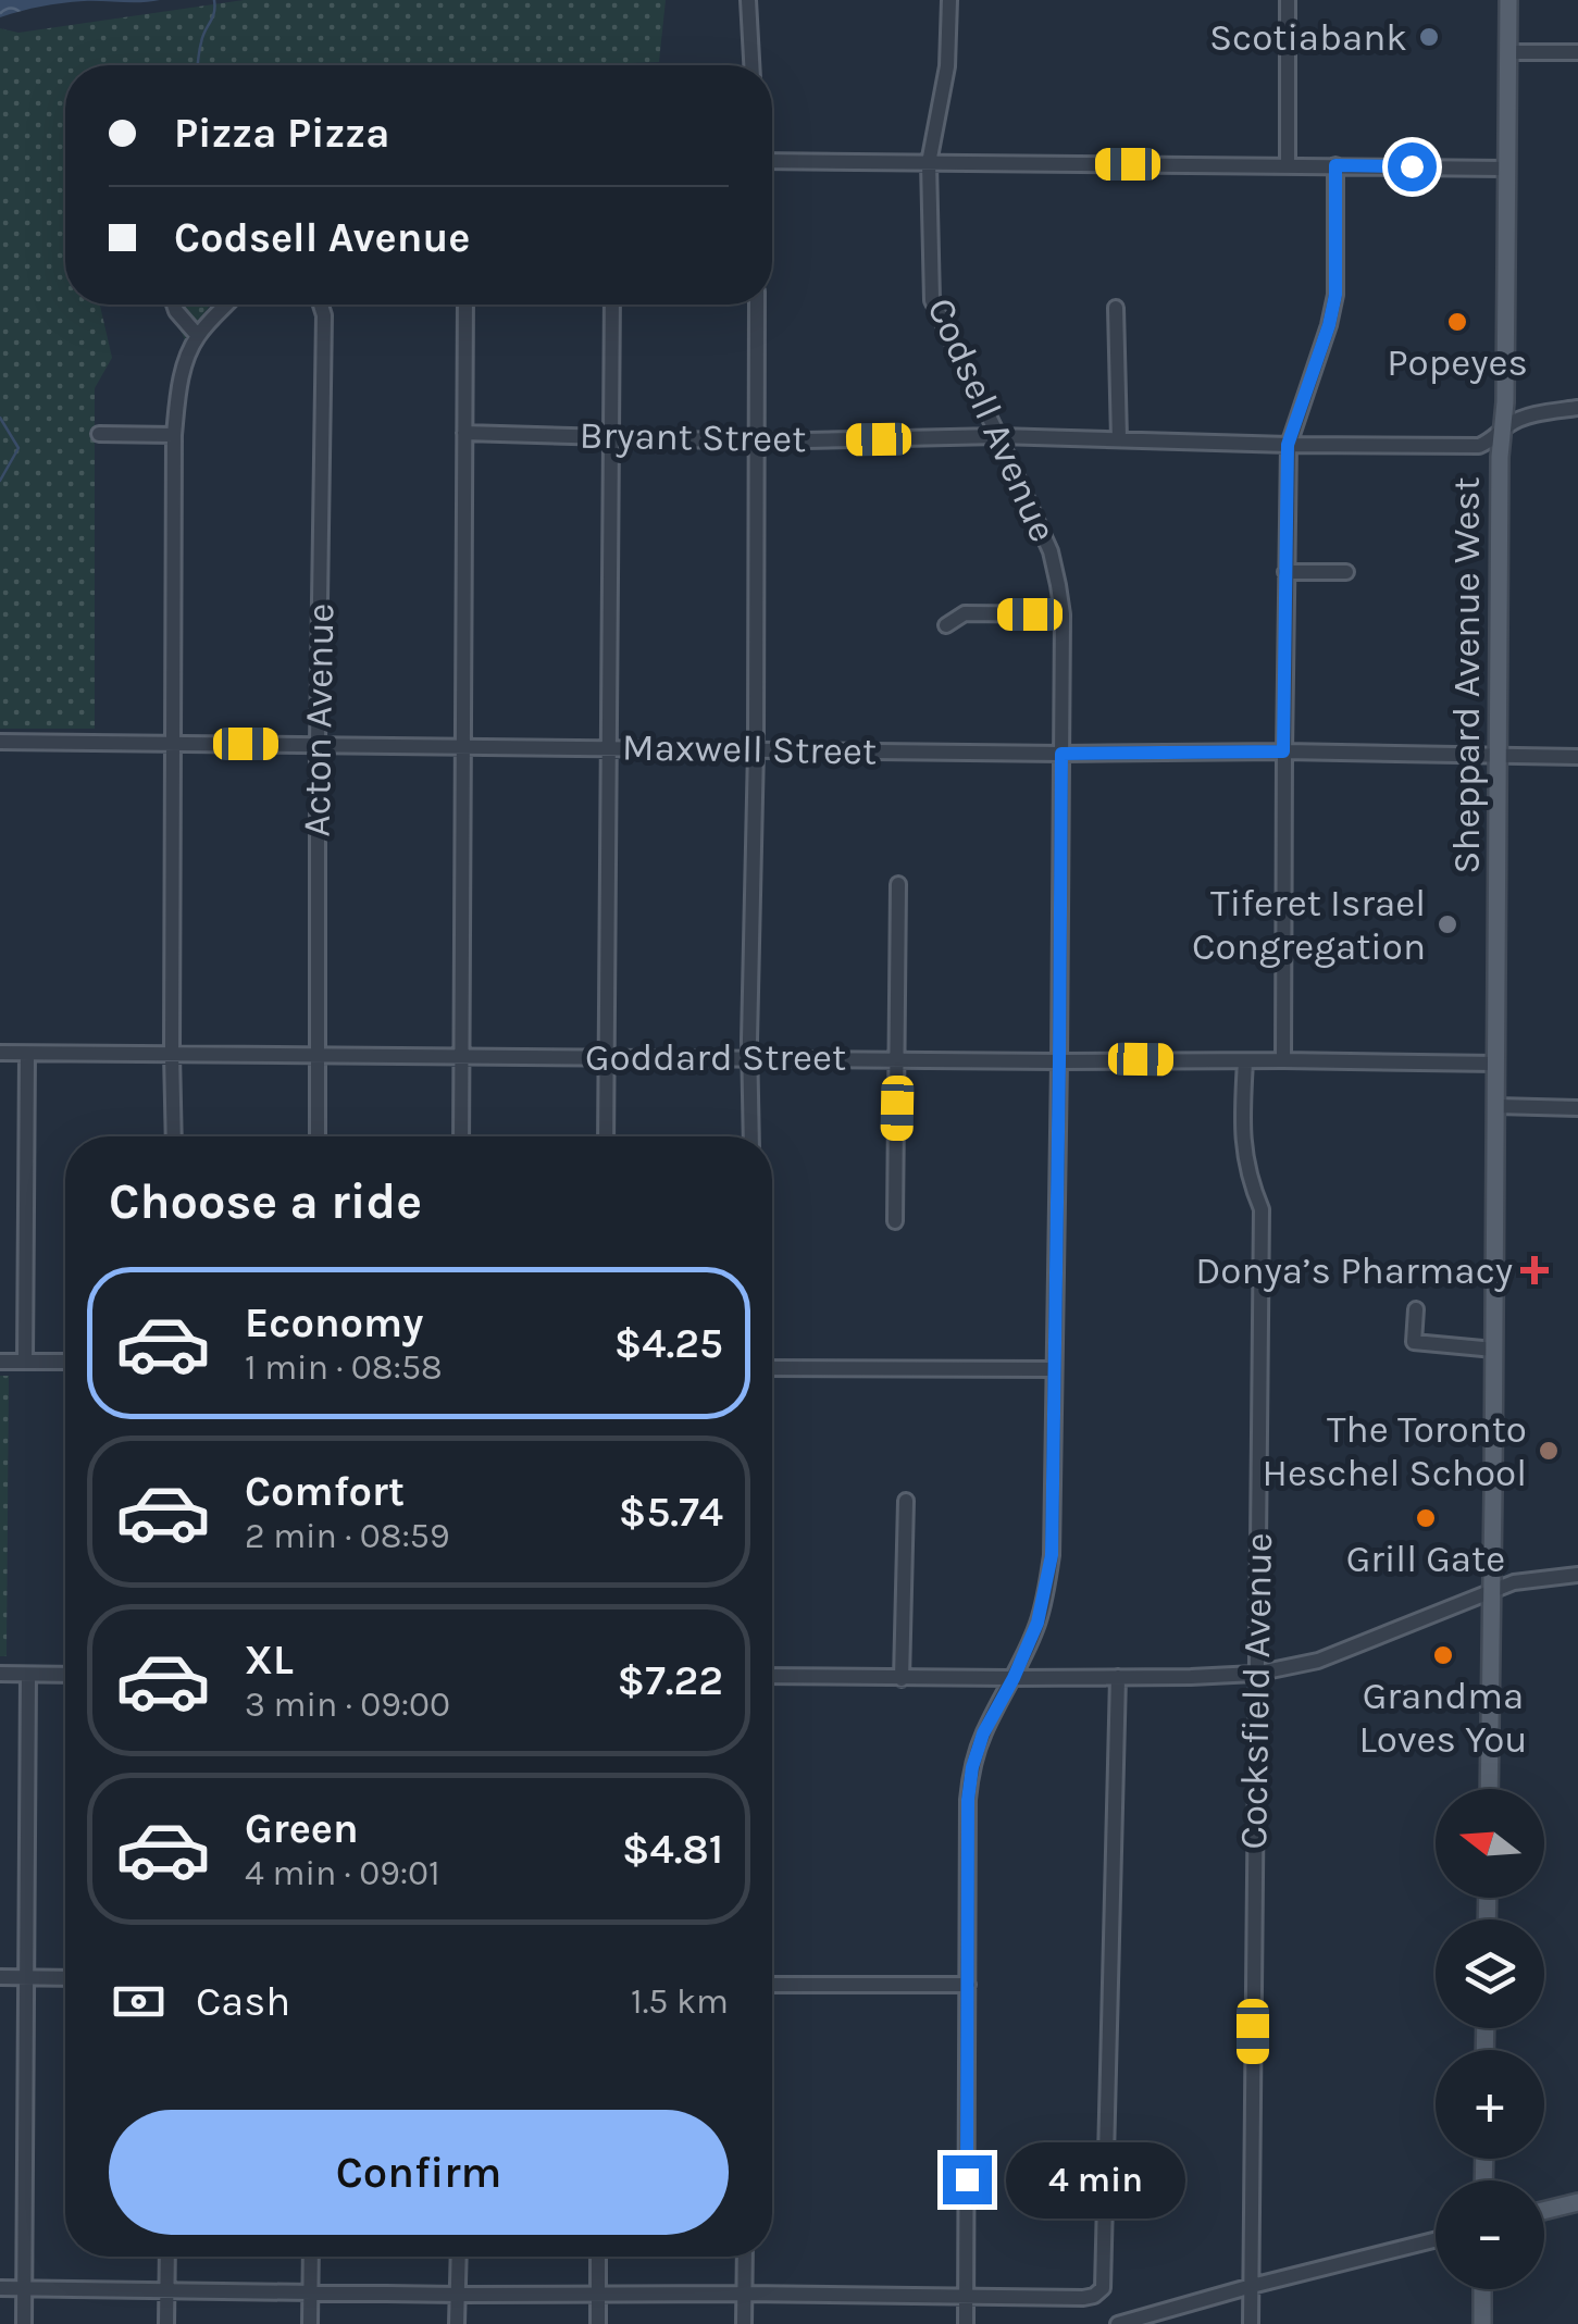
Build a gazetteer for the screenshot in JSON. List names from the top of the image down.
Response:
{
  "streets": {
    "main road": ["Sheppard Avenue West"],
    "street": [
      "Codsell Avenue",
      "Bryant Street",
      "Acton Avenue",
      "Maxwell Street",
      "Goddard Street",
      "Cocksfield Avenue"
    ]
  },
  "crossings": [
    ["Codsell Avenue", "Bryant Street"],
    ["Codsell Avenue", "Maxwell Street"],
    ["Codsell Avenue", "Goddard Street"],
    ["Bryant Street", "Sheppard Avenue West"],
    ["Sheppard Avenue West", "Maxwell Street"],
    ["Sheppard Avenue West", "Goddard Street"],
    ["Acton Avenue", "Maxwell Street"],
    ["Acton Avenue", "Goddard Street"],
    ["Goddard Street", "Cocksfield Avenue"]
  ],
  "places": {
    "other": [
      "Scotiabank",
      "Popeyes",
      "Tiferet Israel Congregation",
      "The Toronto Heschel School",
      "Grill Gate",
      "Grandma Loves You"
    ],
    "health": ["Donya’s Pharmacy"]
  },
  "north": "left",
  "page": {
    "banner": ["Pizza Pizza", "Codsell Avenue"],
    "heading": "Choose a ride",
    "list": [
      {
        "name": "Economy",
        "note": "1 min · 08:58",
        "value": "$4.25"
      },
      {
        "name": "Comfort",
        "note": "2 min · 08:59",
        "value": "$5.74"
      },
      {
        "name": "XL",
        "note": "3 min · 09:00",
        "value": "$7.22"
      },
      {
        "name": "Green",
        "note": "4 min · 09:01",
        "value": "$4.81"
      }
    ],
    "map_buttons": ["+", "−"],
    "pay": ["Cash", "1.5 km"],
    "buttons": "Confirm",
    "bubble": "4 min"
  }
}
